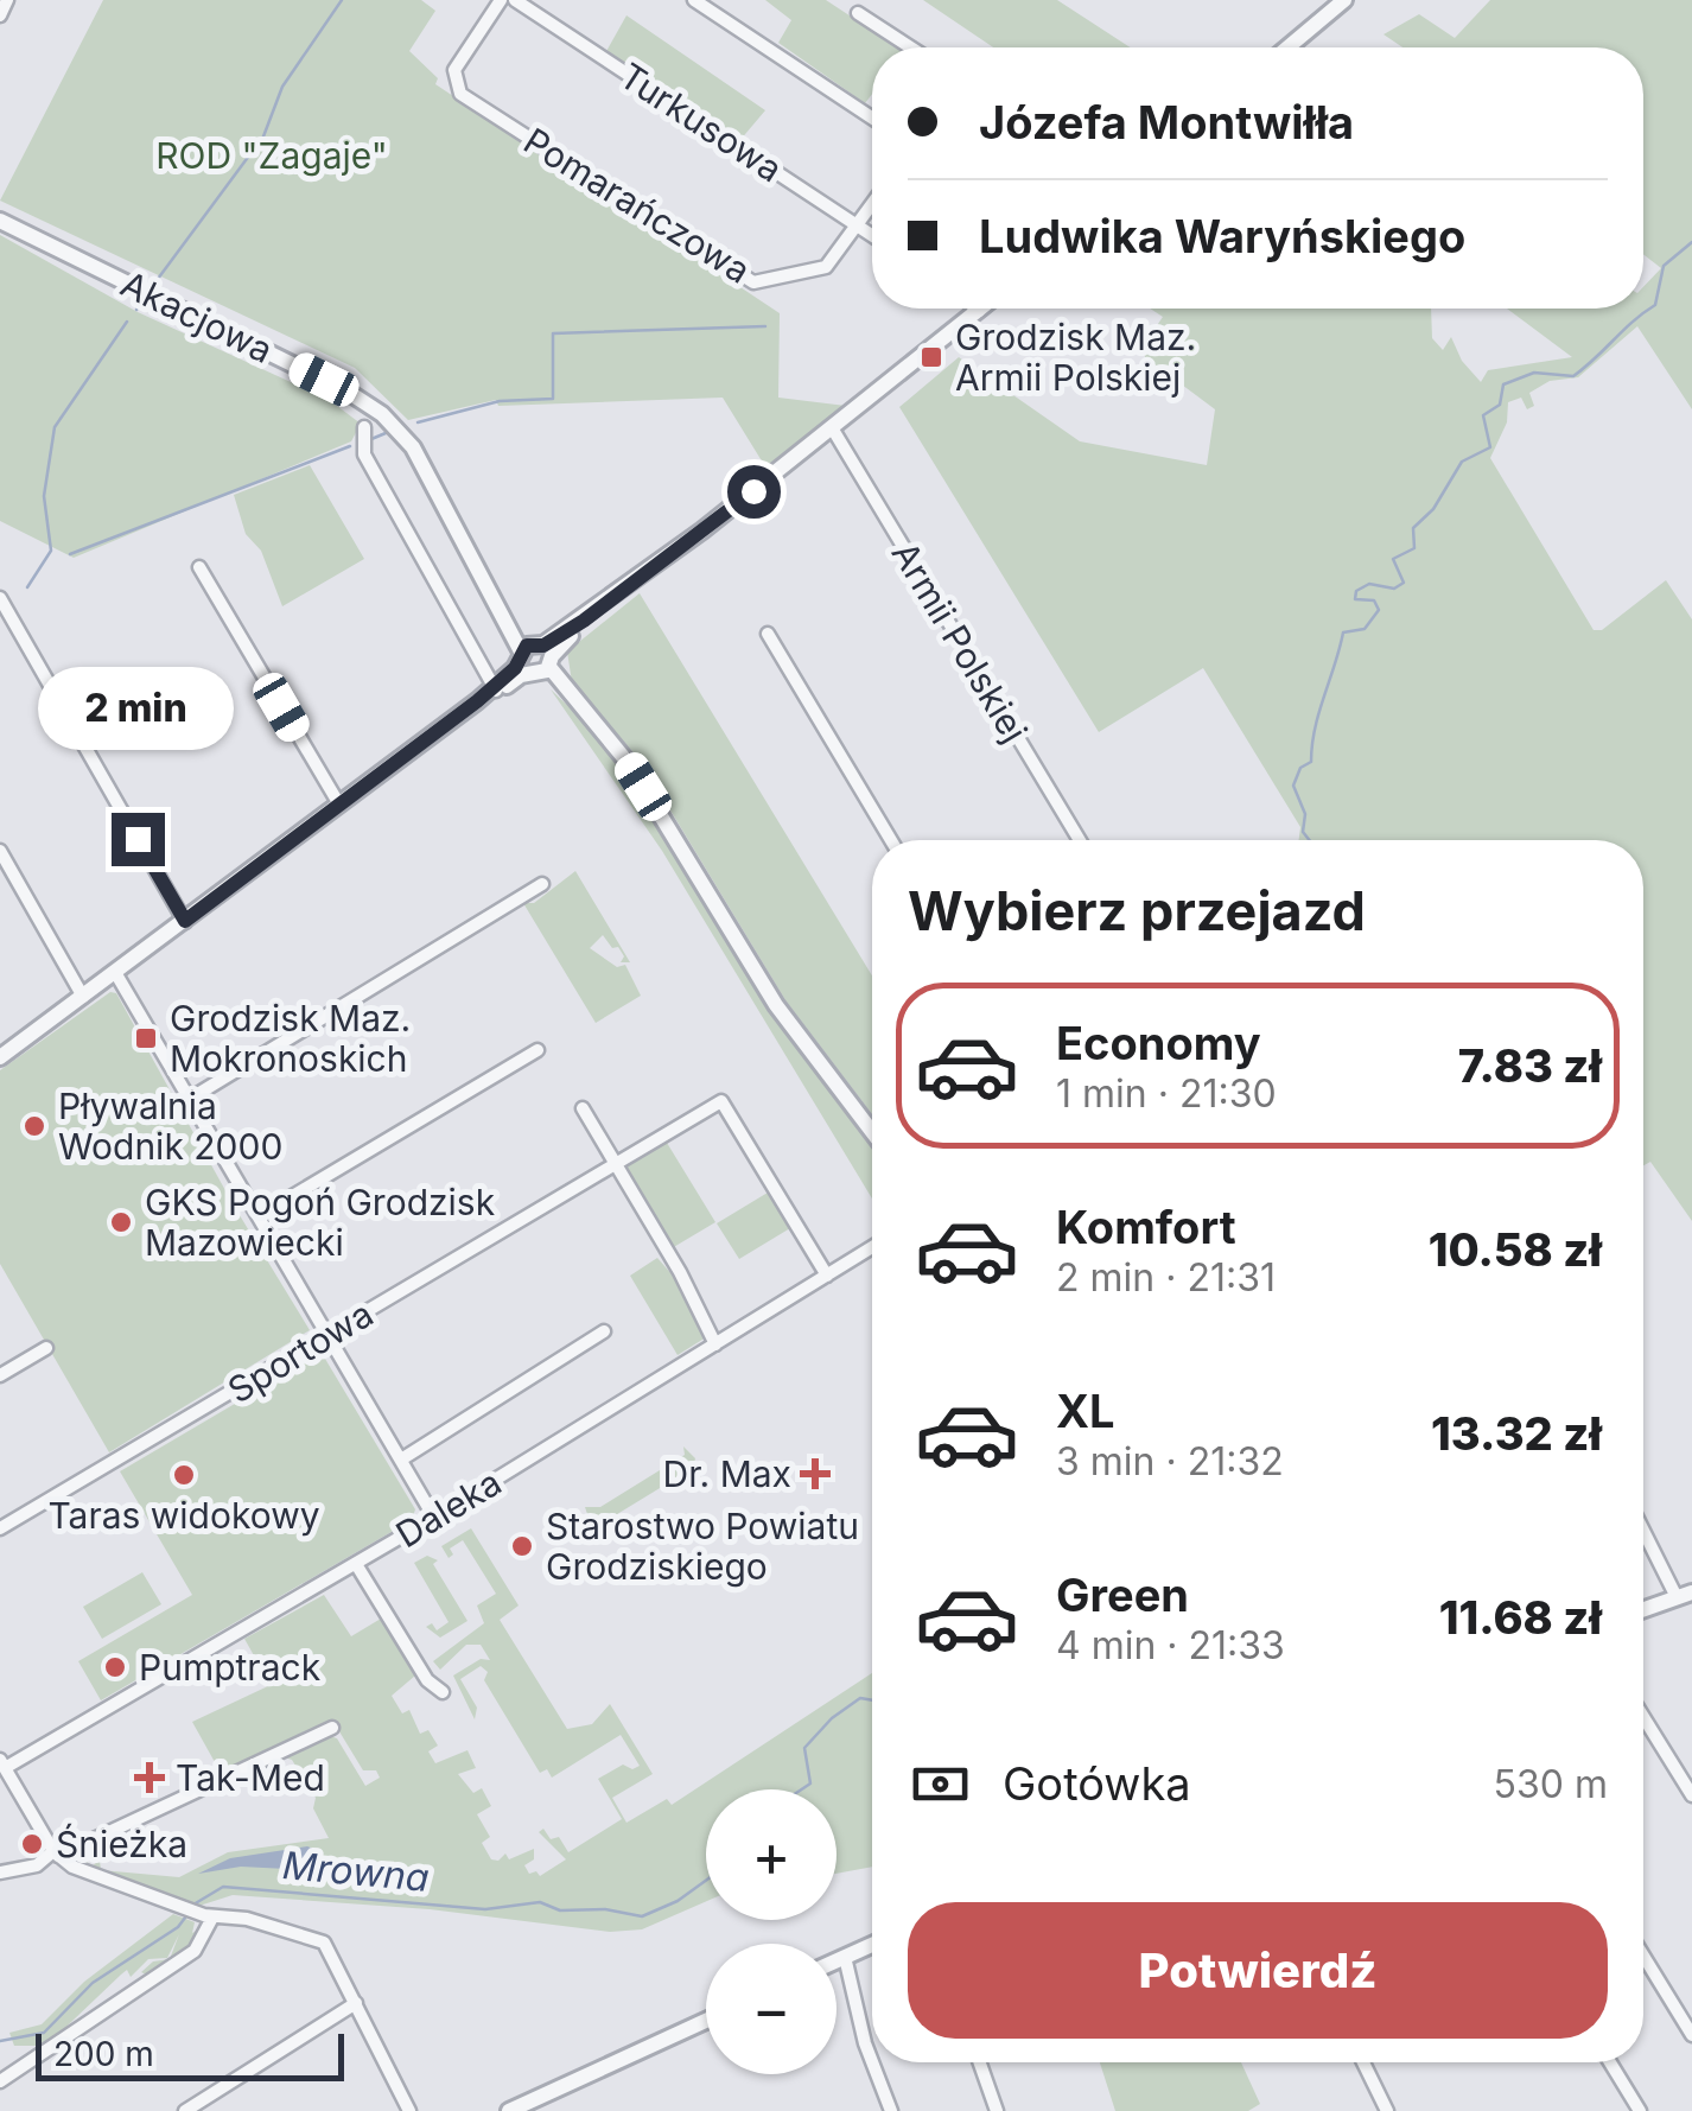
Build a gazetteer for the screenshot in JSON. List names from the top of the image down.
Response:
{
  "streets": {
    "street": [
      "Turkusowa",
      "Pomarańczowa",
      "Akacjowa",
      "Armii Polskiej",
      "Sportowa",
      "Daleka"
    ]
  },
  "crossings": [
    ["Turkusowa", "Pomarańczowa"],
    ["Sportowa", "Daleka"]
  ],
  "water": ["Mrowna"],
  "parks": ["ROD \"Zagaje\""],
  "places": {
    "transit": ["Grodzisk Maz. Armii Polskiej", "Grodzisk Maz. Mokronoskich"],
    "other": [
      "Pływalnia Wodnik 2000",
      "GKS Pogoń Grodzisk Mazowiecki",
      "Taras widokowy",
      "Starostwo Powiatu Grodziskiego",
      "Pumptrack",
      "Śnieżka"
    ],
    "health": ["Dr. Max", "Tak-Med"]
  },
  "scale_bar": "200 m",
  "page": {
    "banner": ["Józefa Montwiłła", "Ludwika Waryńskiego"],
    "bubble": "2 min",
    "heading": "Wybierz przejazd",
    "list": [
      {
        "name": "Economy",
        "note": "1 min · 21:30",
        "value": "7.83 zł"
      },
      {
        "name": "Komfort",
        "note": "2 min · 21:31",
        "value": "10.58 zł"
      },
      {
        "name": "XL",
        "note": "3 min · 21:32",
        "value": "13.32 zł"
      },
      {
        "name": "Green",
        "note": "4 min · 21:33",
        "value": "11.68 zł"
      }
    ],
    "pay": ["Gotówka", "530 m"],
    "map_buttons": ["+", "−"],
    "buttons": "Potwierdź",
    "scale": "200 m"
  }
}
